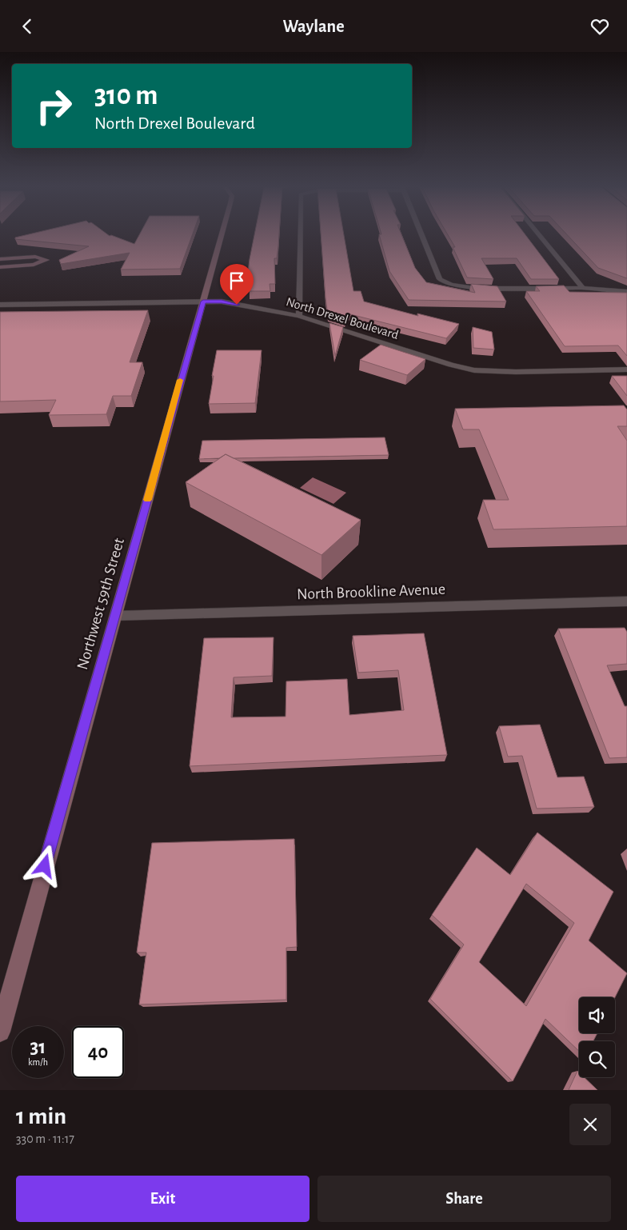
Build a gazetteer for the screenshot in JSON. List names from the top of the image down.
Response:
{
  "streets": {
    "street": ["North Drexel Boulevard", "North Brookline Avenue", "Northwest 59th Street"]
  },
  "crossings": [
    ["North Drexel Boulevard", "Northwest 59th Street"],
    ["North Brookline Avenue", "Northwest 59th Street"]
  ],
  "page": {
    "header": "Waylane",
    "turn": ["310 m", "North Drexel Boulevard"],
    "speed": "31 km/h",
    "limit": "40",
    "heading": ["1 min", "330 m · 11:17"],
    "buttons": ["Exit", "Share"]
  }
}
